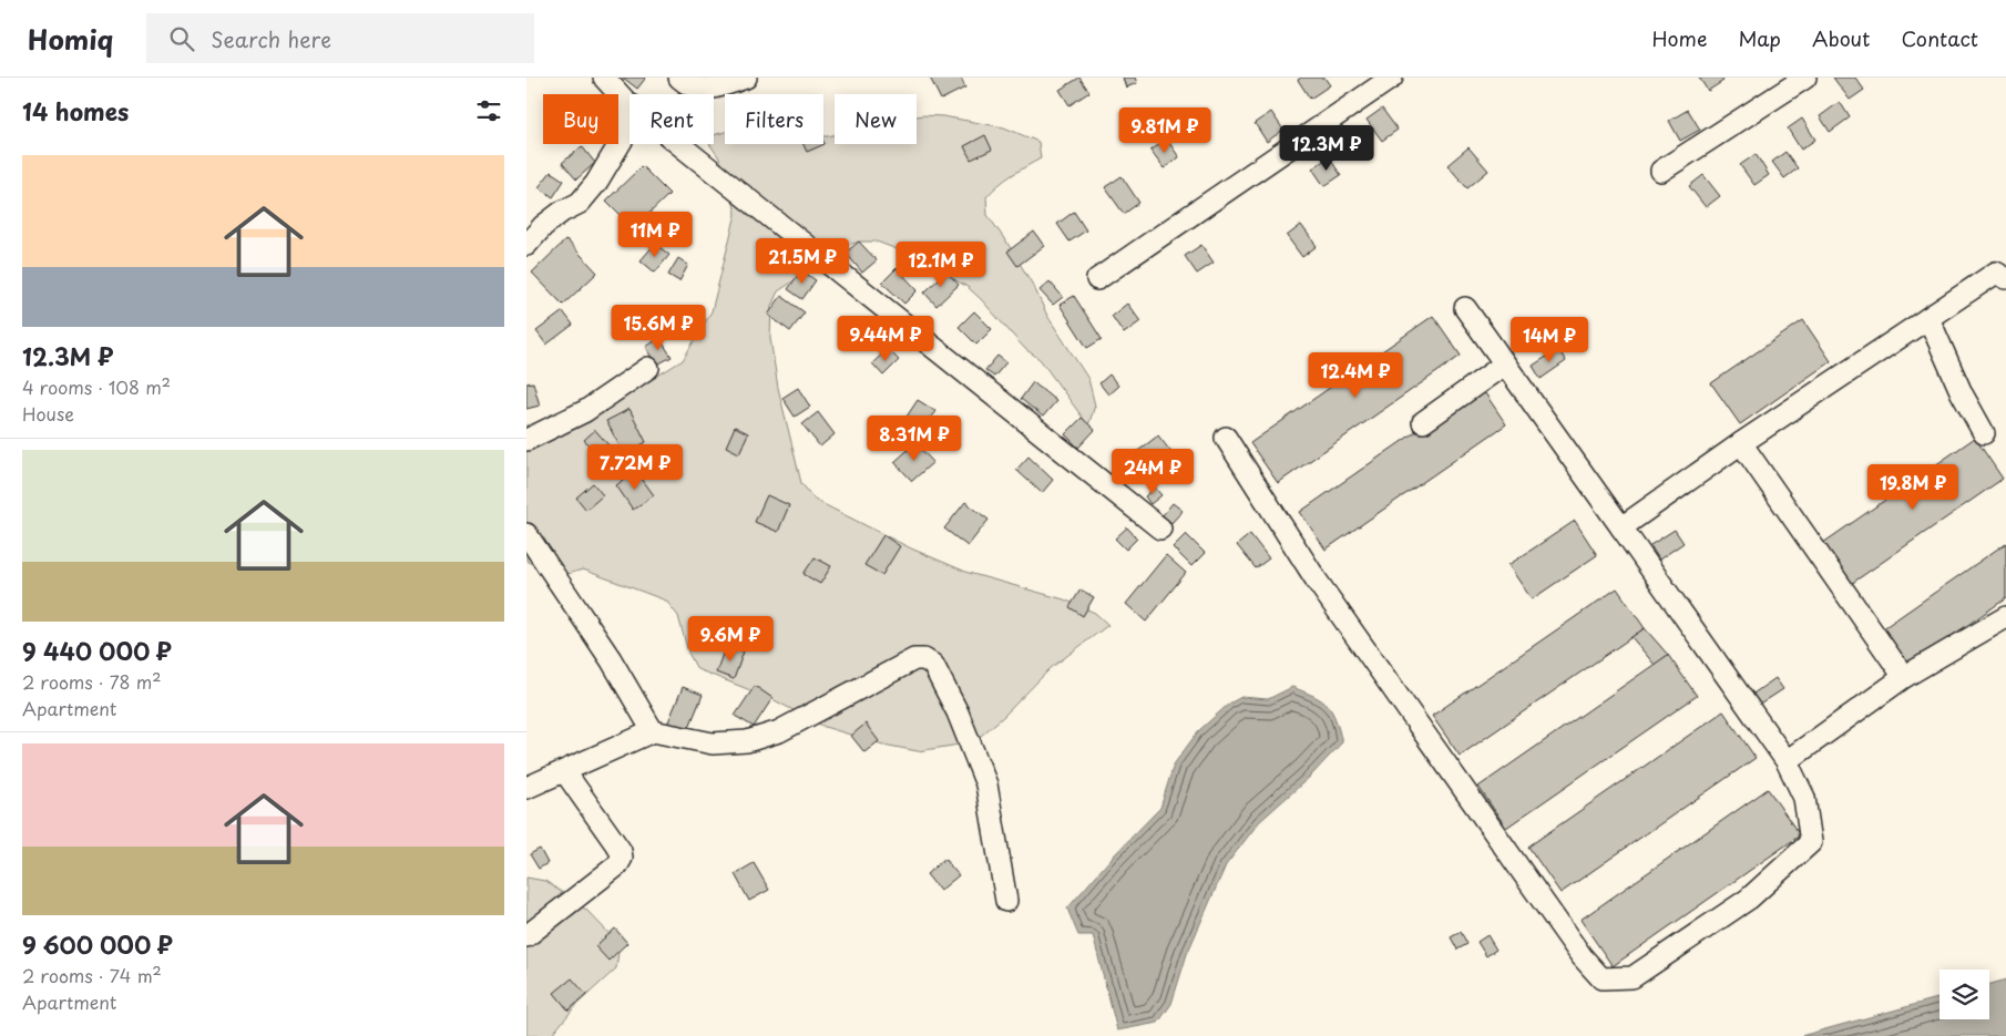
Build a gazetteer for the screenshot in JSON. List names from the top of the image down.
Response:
{
  "page": {
    "header": "Homiq",
    "search": "Search here",
    "nav": [
      "Home",
      "Map",
      "About",
      "Contact"
    ],
    "heading": "14 homes",
    "chip": [
      "Buy",
      "Rent",
      "Filters",
      "New"
    ],
    "price": [
      "9.81M ₽",
      "12.3M ₽",
      "11M ₽",
      "21.5M ₽",
      "12.1M ₽",
      "15.6M ₽",
      "9.44M ₽",
      "14M ₽",
      "12.4M ₽",
      "8.31M ₽",
      "7.72M ₽",
      "24M ₽",
      "19.8M ₽",
      "9.6M ₽"
    ],
    "list": [
      {
        "name": "12.3M ₽",
        "note": "4 rooms · 108 m² · House"
      },
      {
        "name": "9 440 000 ₽",
        "note": "2 rooms · 78 m² · Apartment"
      },
      {
        "name": "9 600 000 ₽",
        "note": "2 rooms · 74 m² · Apartment"
      }
    ]
  }
}
